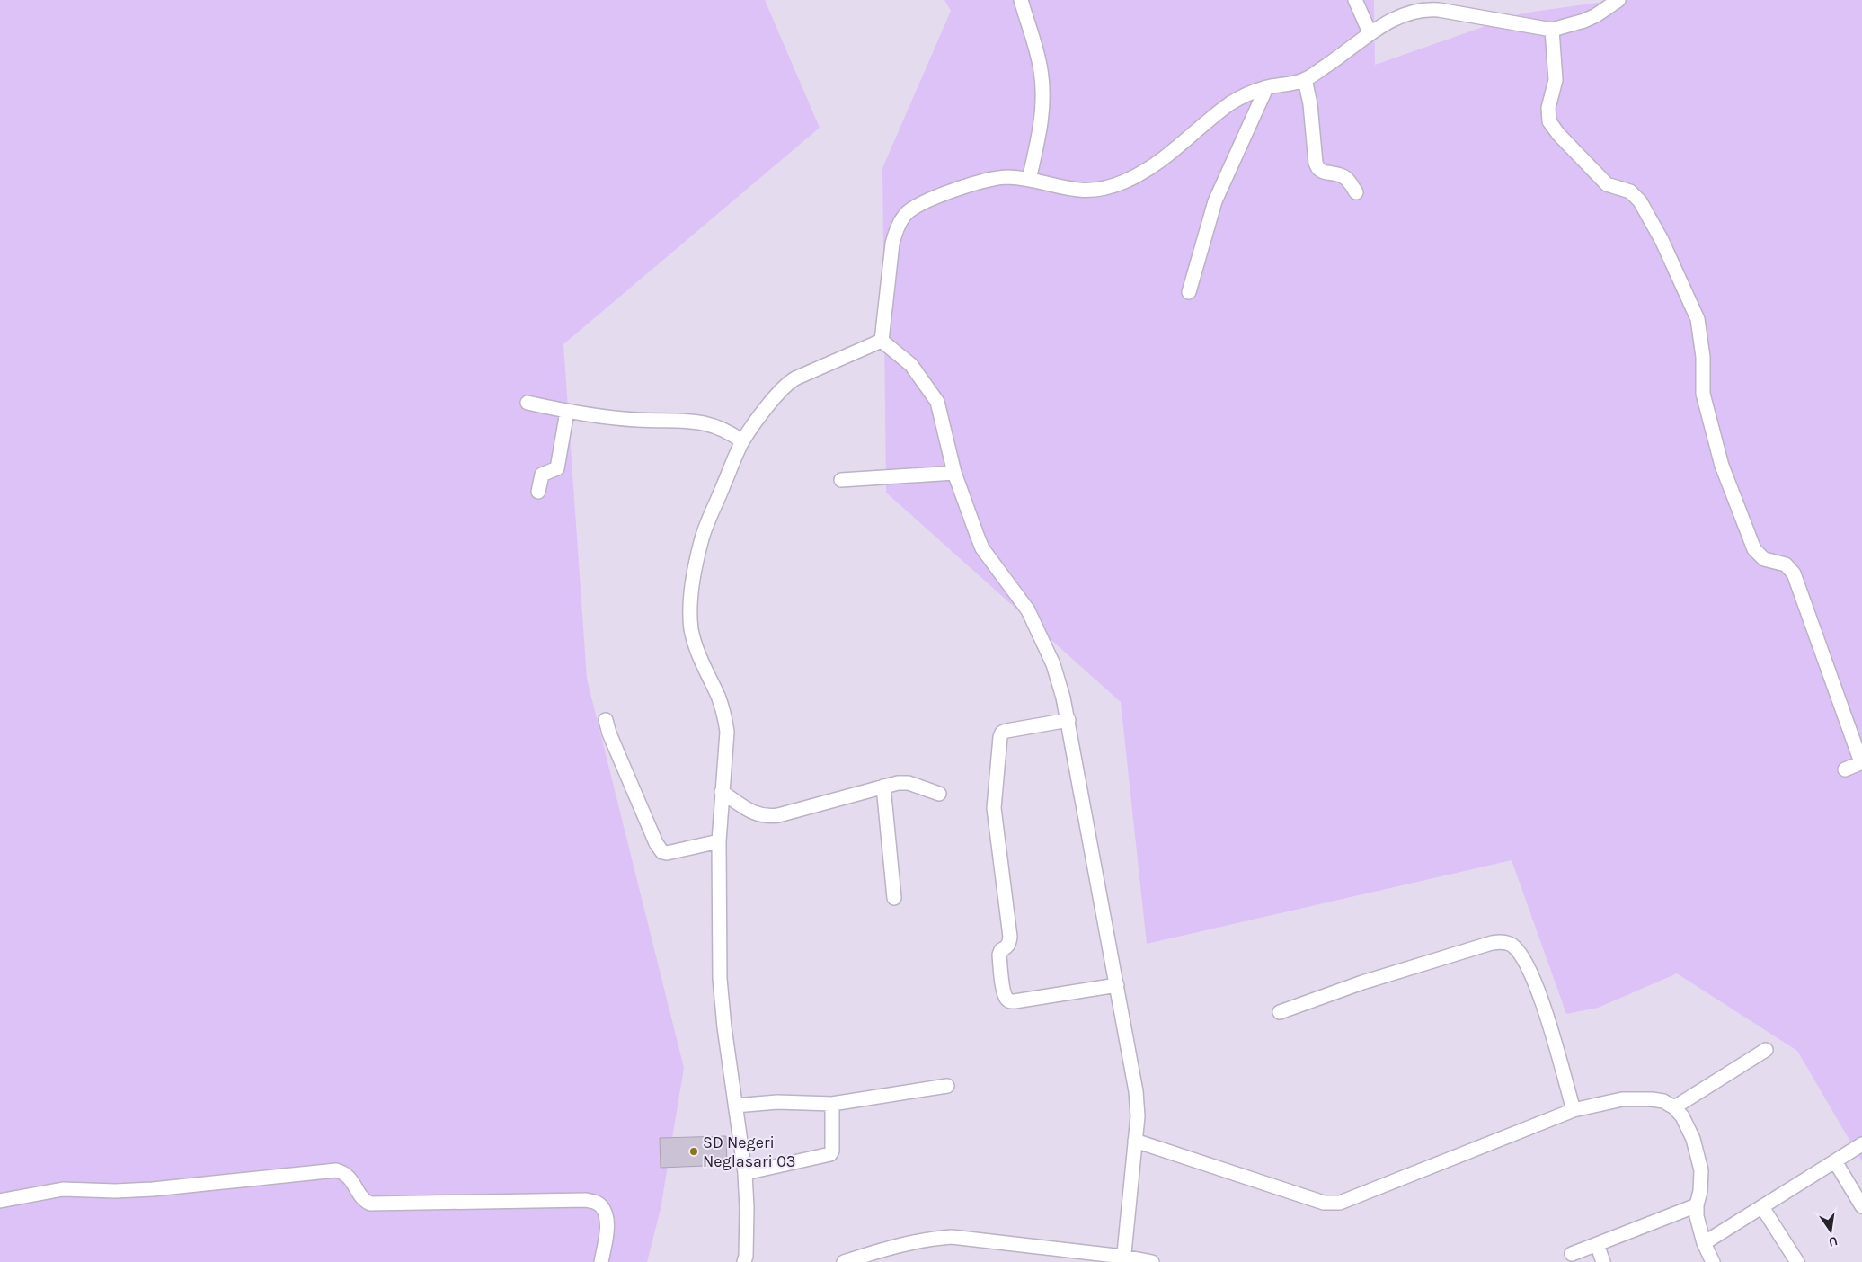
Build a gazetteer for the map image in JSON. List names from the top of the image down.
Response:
{
  "places": ["SD Negeri Neglasari 03"],
  "north": "bottom"
}
